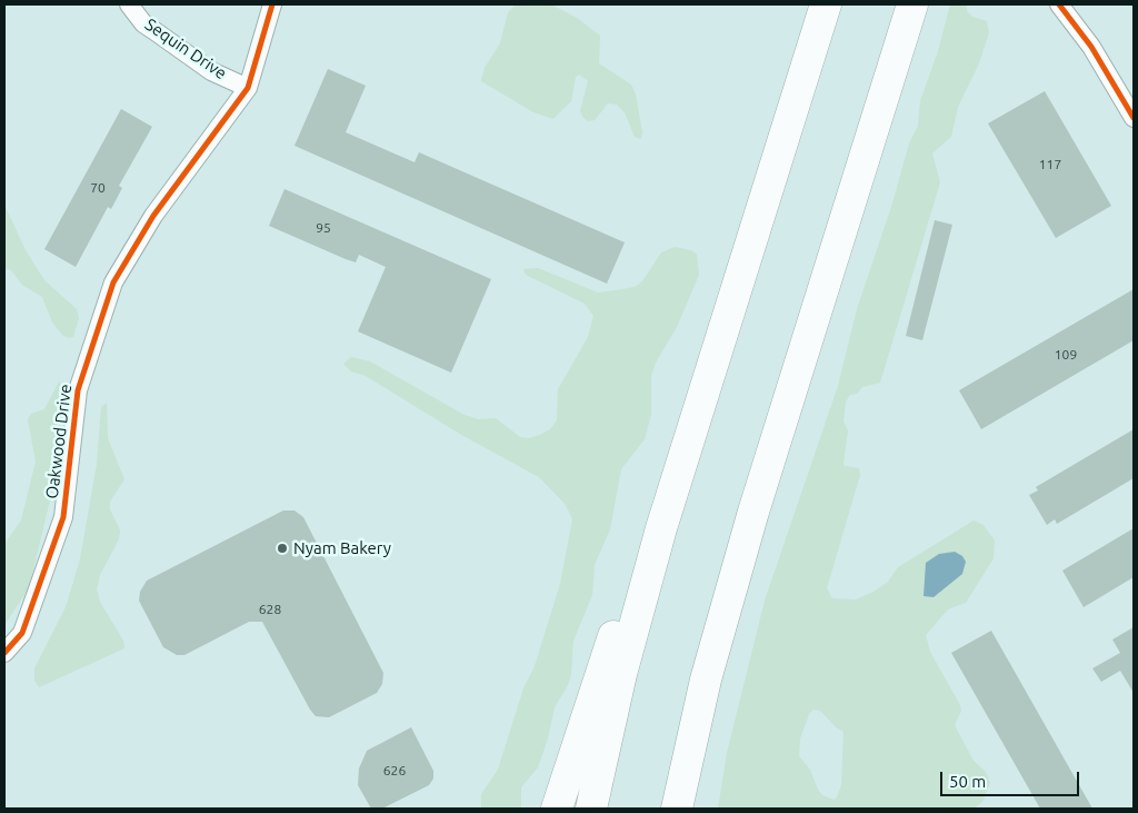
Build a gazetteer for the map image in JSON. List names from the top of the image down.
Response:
{
  "streets": {
    "street": ["Sequin Drive", "Oakwood Drive"]
  },
  "crossings": [
    ["Sequin Drive", "Oakwood Drive"]
  ],
  "places": ["Nyam Bakery"],
  "house_numbers": [
    "117",
    "70",
    "95",
    "109",
    "628",
    "626"
  ],
  "scale_bar": "50 m"
}
